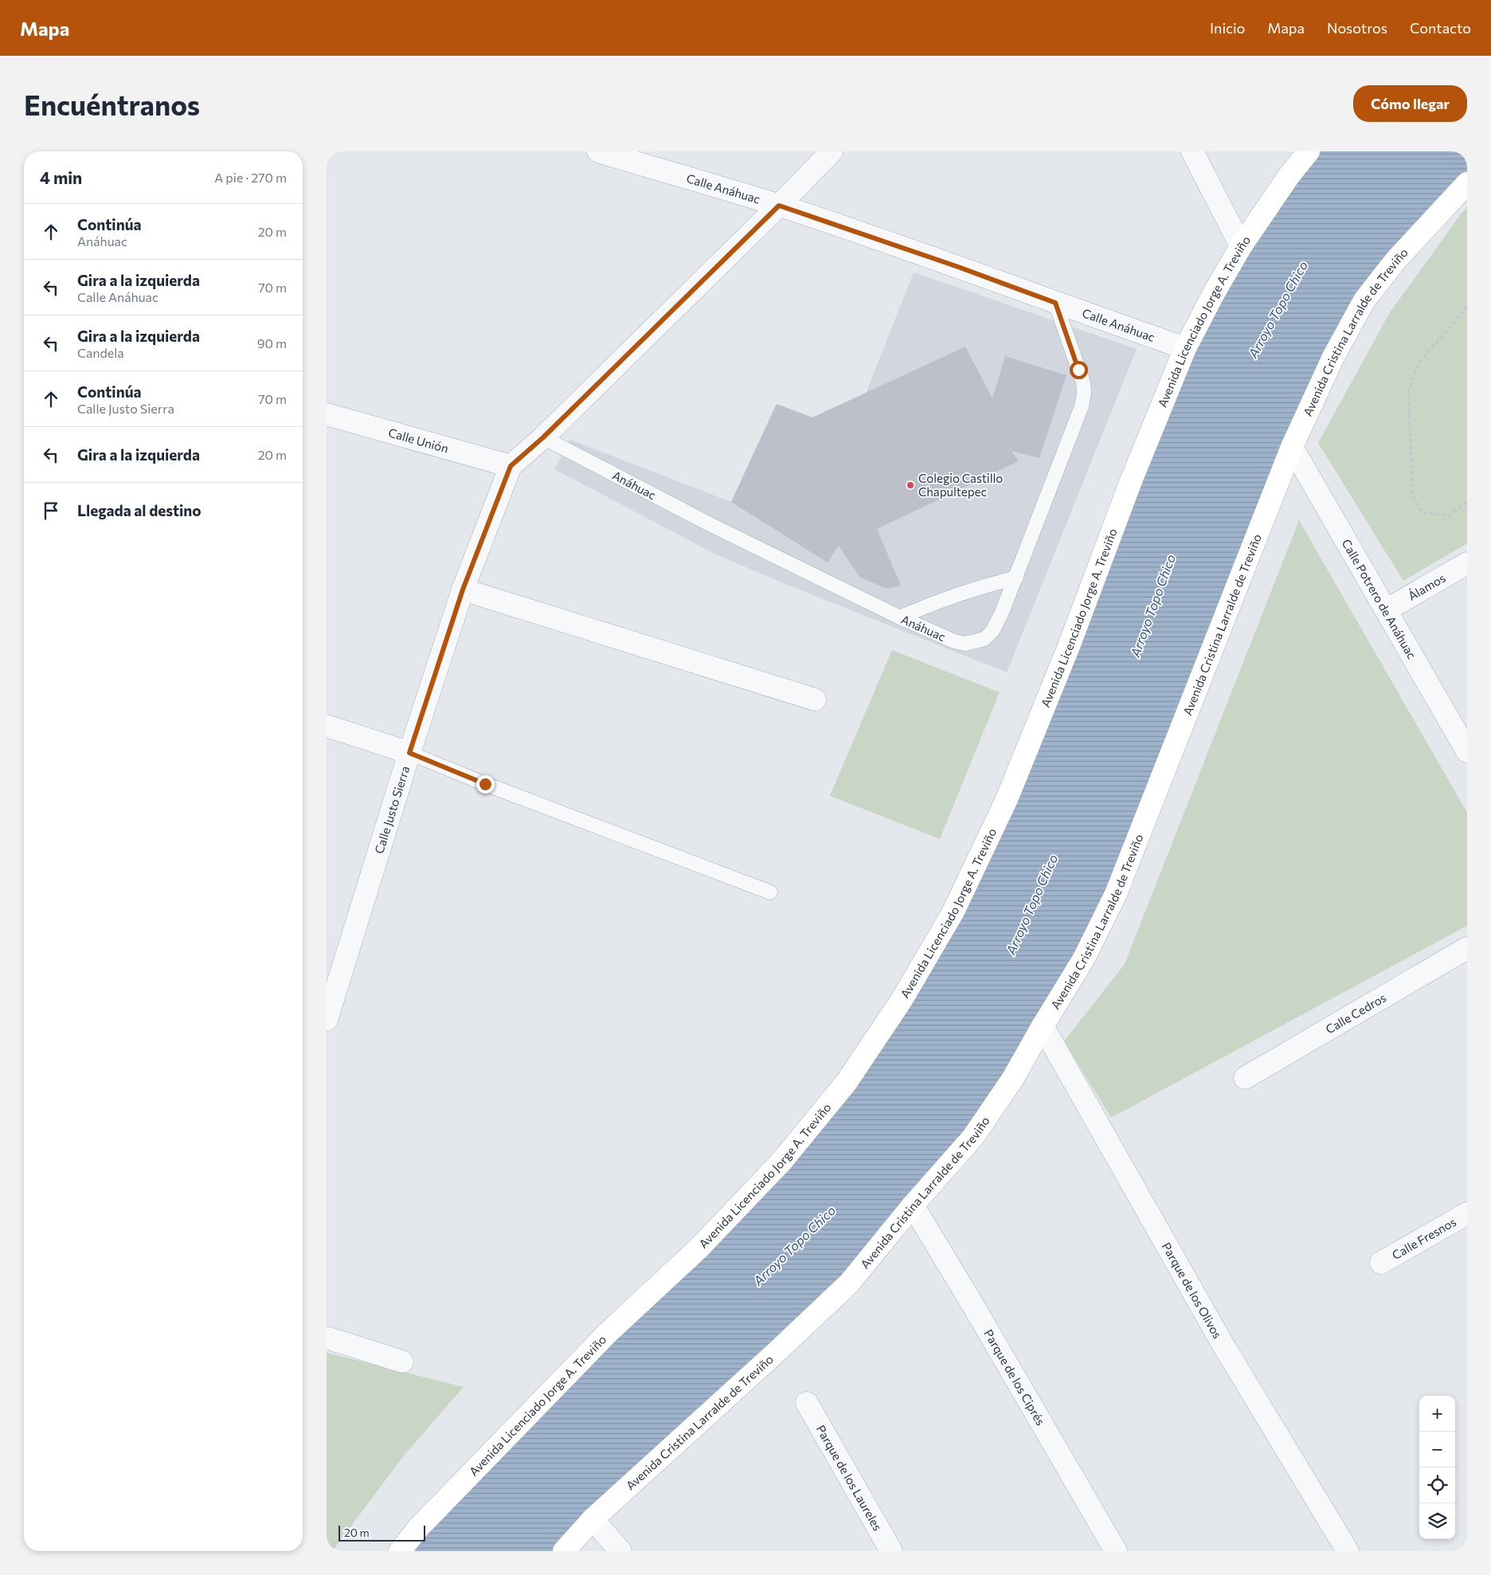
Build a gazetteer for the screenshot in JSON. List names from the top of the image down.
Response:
{
  "streets": {
    "main road": ["Avenida Licenciado Jorge A. Treviño", "Avenida Cristina Larralde de Treviño"],
    "street": [
      "Calle Anáhuac",
      "Calle Unión",
      "Álamos",
      "Calle Potrero de Anáhuac",
      "Calle Justo Sierra",
      "Calle Cedros",
      "Calle Fresnos",
      "Parque de los Olivos",
      "Parque de los Ciprés",
      "Parque de los Laureles"
    ],
    "lane": ["Anáhuac"]
  },
  "crossings": [
    ["Calle Anáhuac", "Avenida Licenciado Jorge A. Treviño"],
    ["Calle Anáhuac", "Anáhuac"],
    ["Avenida Cristina Larralde de Treviño", "Calle Potrero de Anáhuac"],
    ["Avenida Cristina Larralde de Treviño", "Parque de los Olivos"],
    ["Avenida Cristina Larralde de Treviño", "Parque de los Ciprés"],
    ["Calle Unión", "Calle Justo Sierra"],
    ["Álamos", "Calle Potrero de Anáhuac"]
  ],
  "water": ["Arroyo Topo Chico"],
  "places": ["Colegio Castillo Chapultepec"],
  "scale_bar": "20 m",
  "page": {
    "header": "Mapa",
    "nav": [
      "Inicio",
      "Mapa",
      "Nosotros",
      "Contacto"
    ],
    "buttons": "Cómo llegar",
    "title": "Encuéntranos",
    "heading": ["4 min", "A pie · 270 m"],
    "list": [
      ["Continúa", "Anáhuac", "20 m"],
      ["Gira a la izquierda", "Calle Anáhuac", "70 m"],
      ["Gira a la izquierda", "Candela", "90 m"],
      ["Continúa", "Calle Justo Sierra", "70 m"],
      ["Gira a la izquierda", "20 m"],
      "Llegada al destino"
    ],
    "map_buttons": ["+", "−"],
    "scale": "20 m"
  }
}
